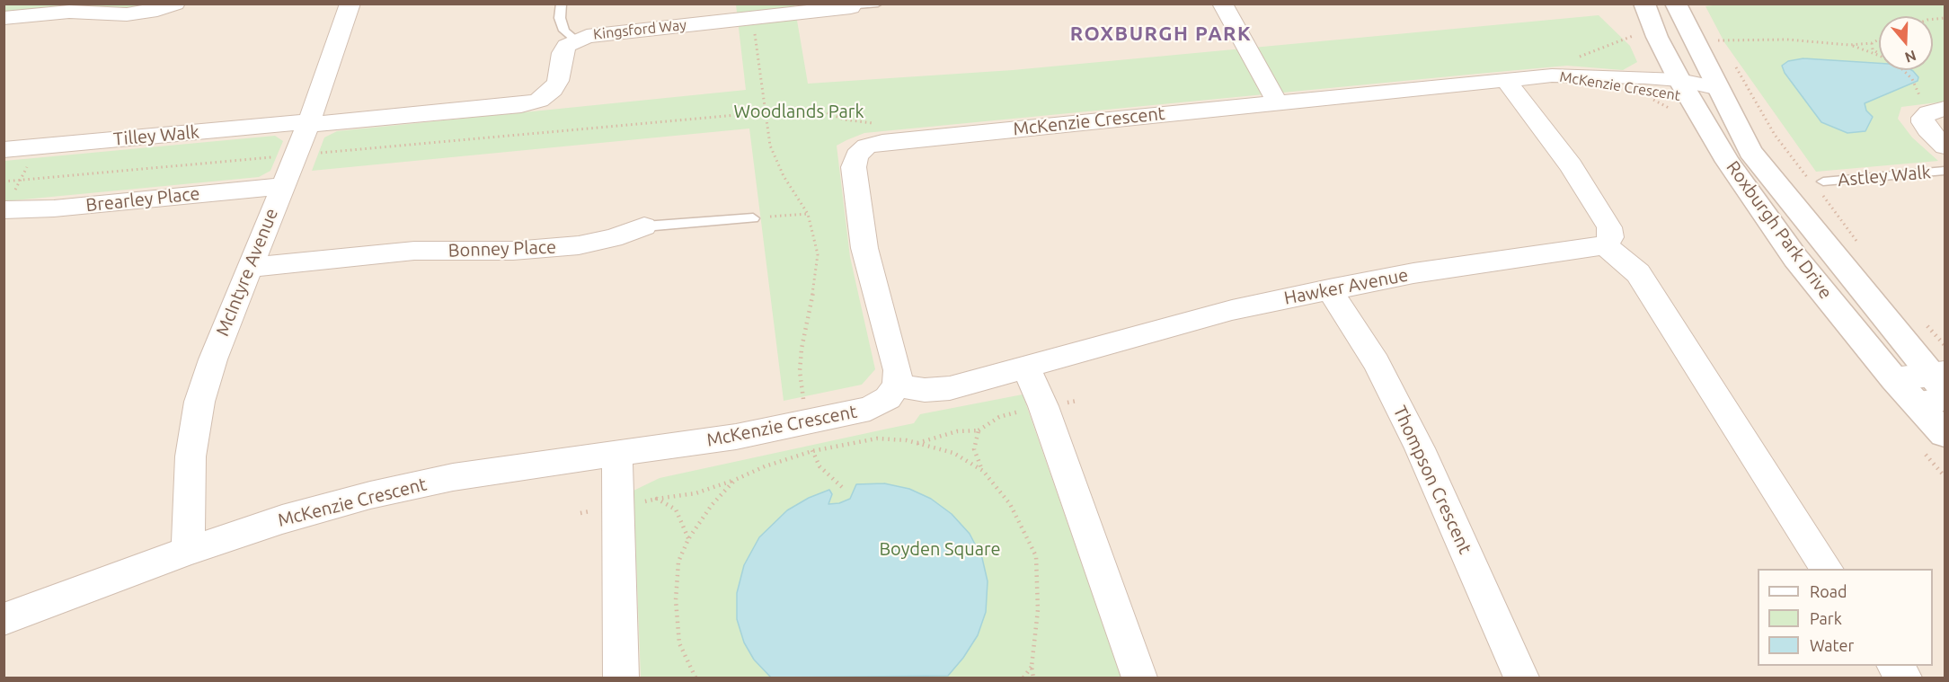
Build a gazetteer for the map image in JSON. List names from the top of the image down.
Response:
{
  "streets": {
    "street": [
      "Kingsford Way",
      "McKenzie Crescent",
      "Tilley Walk",
      "Brearley Place",
      "Roxburgh Park Drive",
      "Bonney Place",
      "McIntyre Avenue",
      "Hawker Avenue",
      "Thompson Crescent"
    ],
    "lane": ["Astley Walk"]
  },
  "crossings": [
    ["Kingsford Way", "Tilley Walk"],
    ["Kingsford Way", "McIntyre Avenue"],
    ["McKenzie Crescent", "Roxburgh Park Drive"],
    ["McKenzie Crescent", "McIntyre Avenue"],
    ["McKenzie Crescent", "Hawker Avenue"],
    ["Tilley Walk", "McIntyre Avenue"],
    ["Brearley Place", "McIntyre Avenue"],
    ["Bonney Place", "McIntyre Avenue"],
    ["Hawker Avenue", "Thompson Crescent"]
  ],
  "districts": ["ROXBURGH PARK"],
  "parks": ["Woodlands Park", "Boyden Square"],
  "legend": ["Road", "Park", "Water"],
  "north": "bottom"
}
